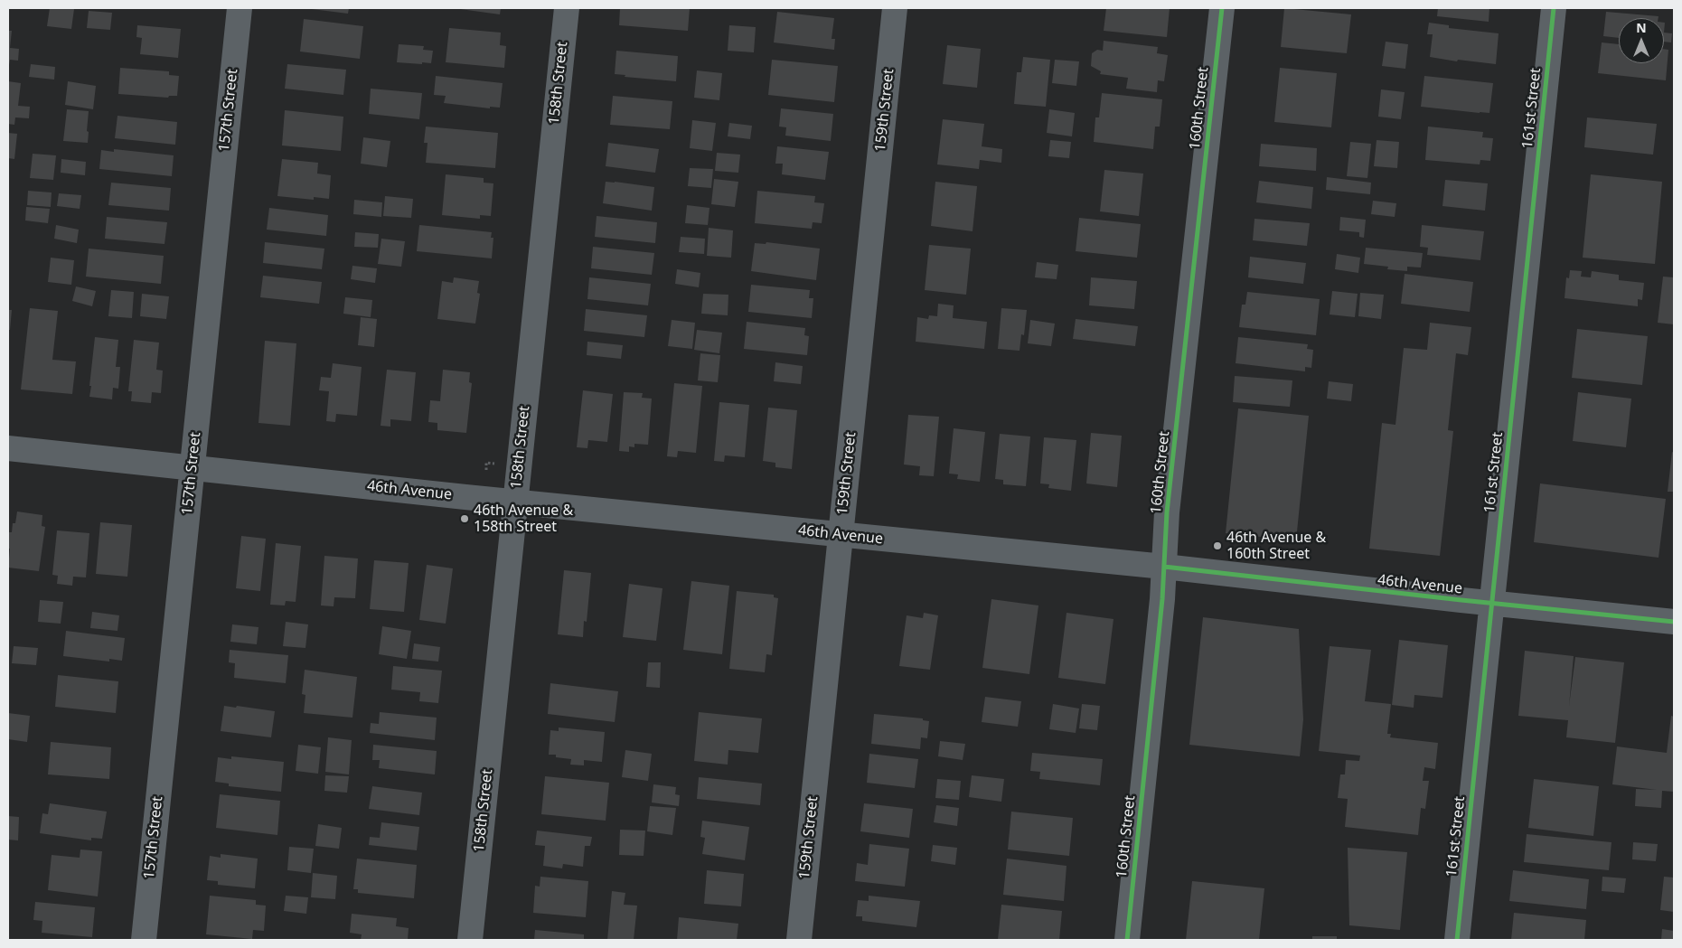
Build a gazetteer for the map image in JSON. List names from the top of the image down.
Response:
{
  "streets": {
    "street": [
      "158th Street",
      "160th Street",
      "161st Street",
      "157th Street",
      "159th Street",
      "46th Avenue"
    ]
  },
  "crossings": [
    ["158th Street", "46th Avenue"],
    ["160th Street", "46th Avenue"],
    ["161st Street", "46th Avenue"],
    ["157th Street", "46th Avenue"],
    ["159th Street", "46th Avenue"]
  ],
  "places": ["46th Avenue & 158th Street", "46th Avenue & 160th Street"],
  "north": "top"
}
